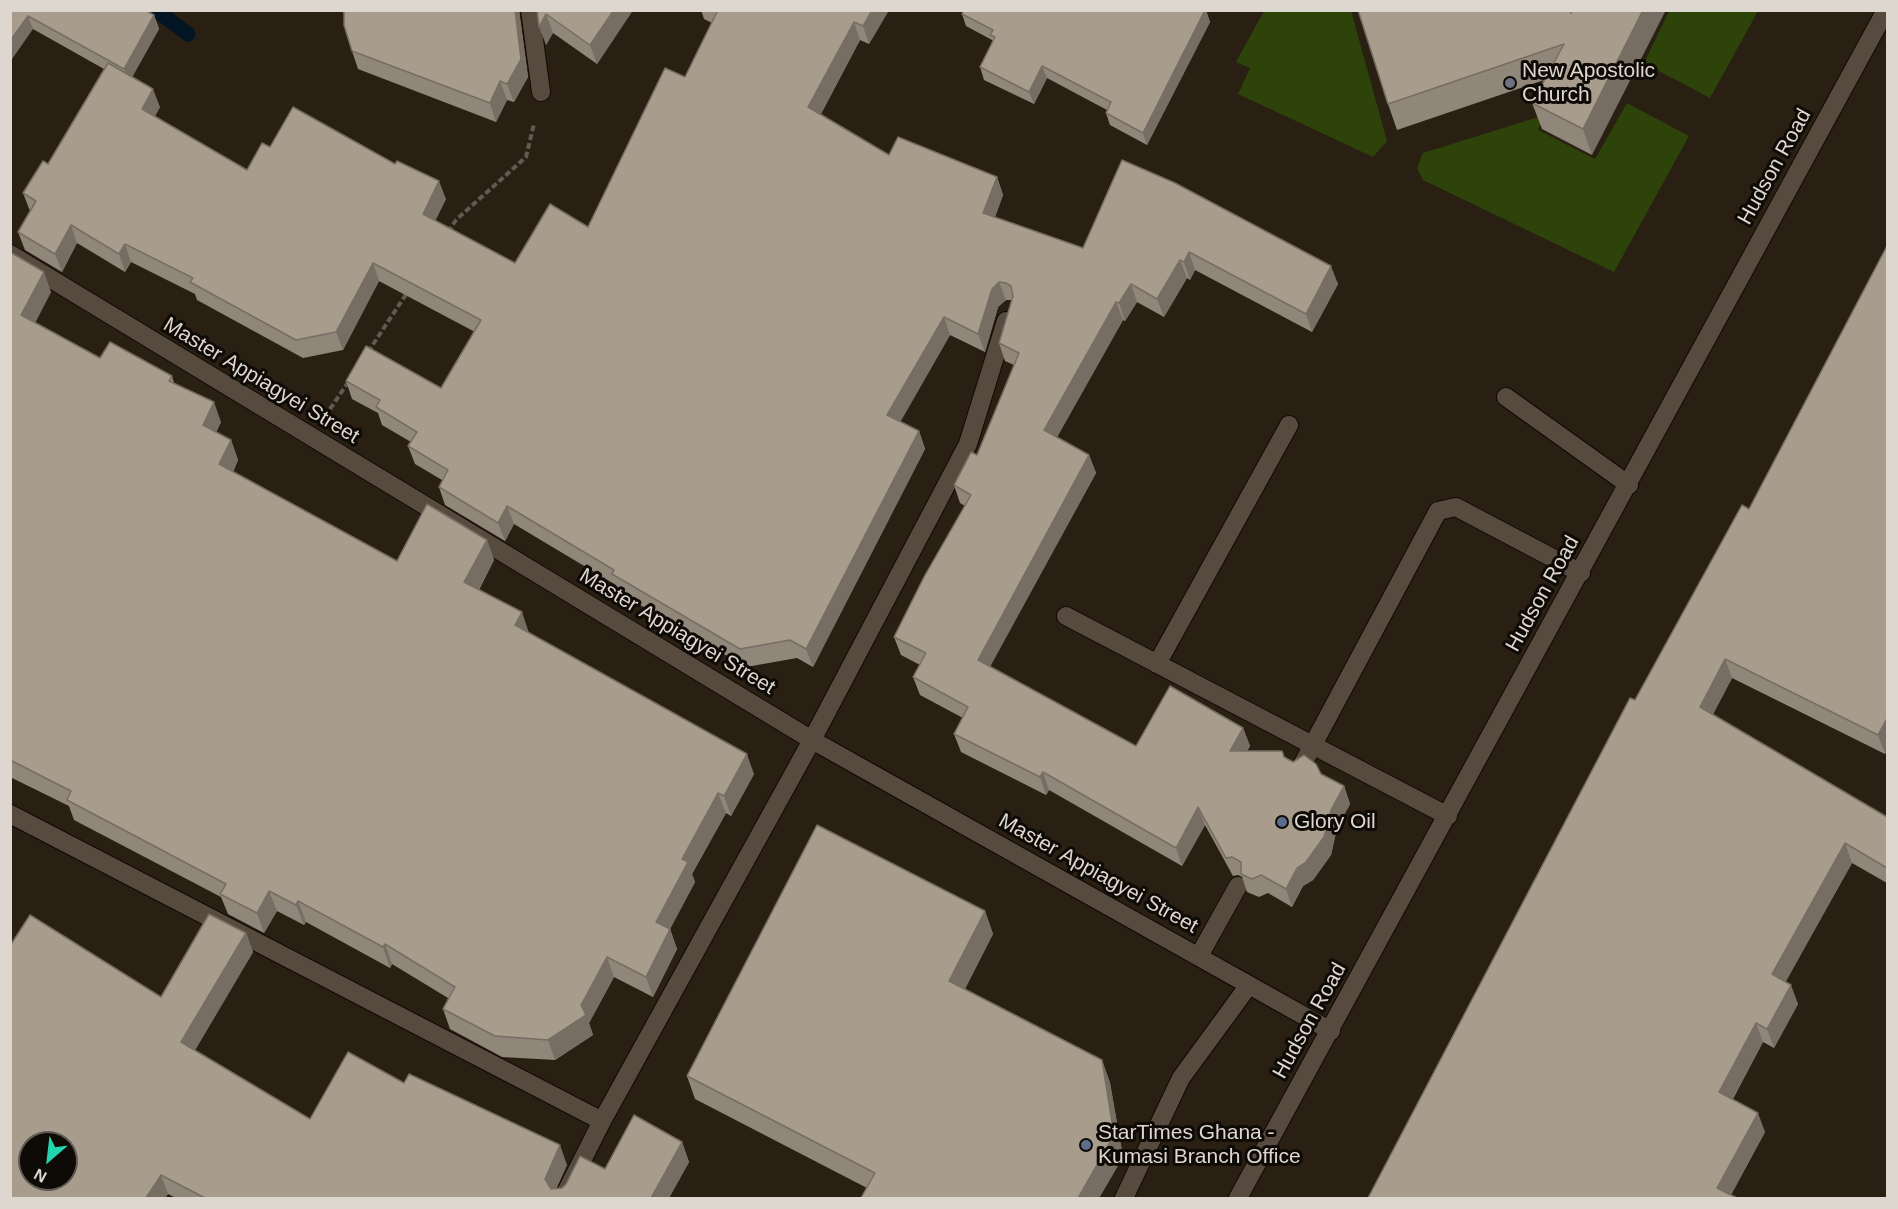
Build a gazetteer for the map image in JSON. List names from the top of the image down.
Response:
{
  "streets": {
    "street": ["Hudson Road", "Master Appiagyei Street"]
  },
  "crossings": [
    ["Hudson Road", "Master Appiagyei Street"]
  ],
  "places": ["New Apostolic Church", "Glory Oil", "StarTimes Ghana - Kumasi Branch Office"],
  "north": "bottom left"
}
